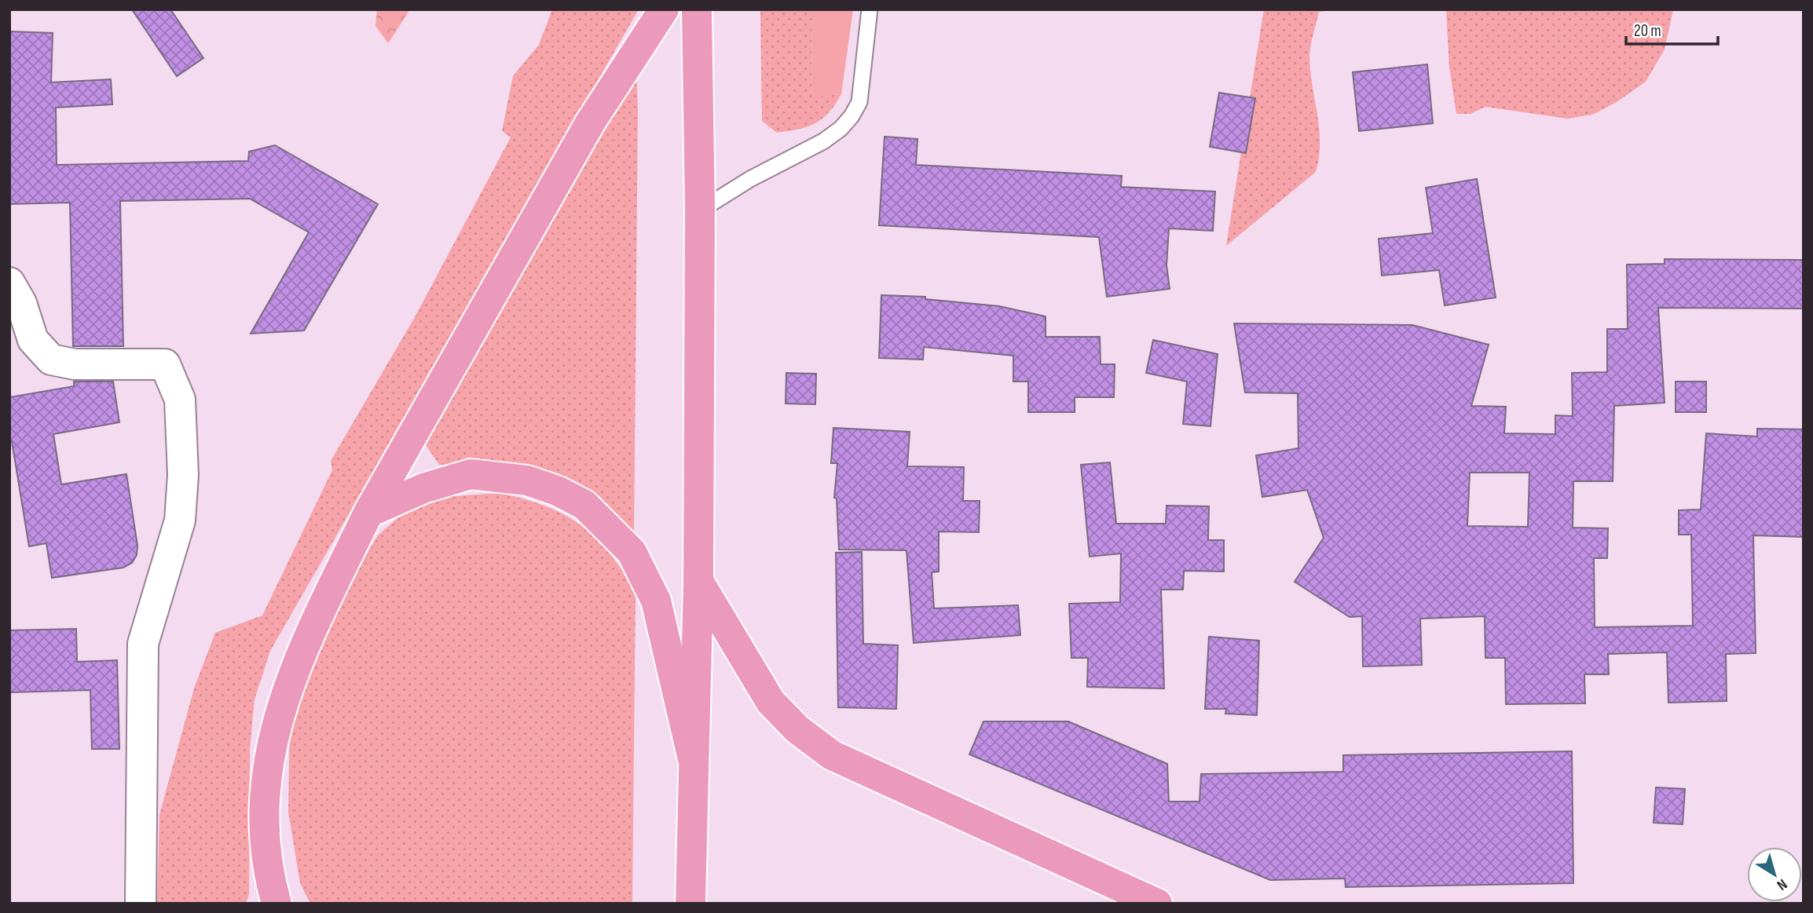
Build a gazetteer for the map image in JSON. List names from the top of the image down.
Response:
{
  "scale_bar": "20 m",
  "north": "bottom right"
}
